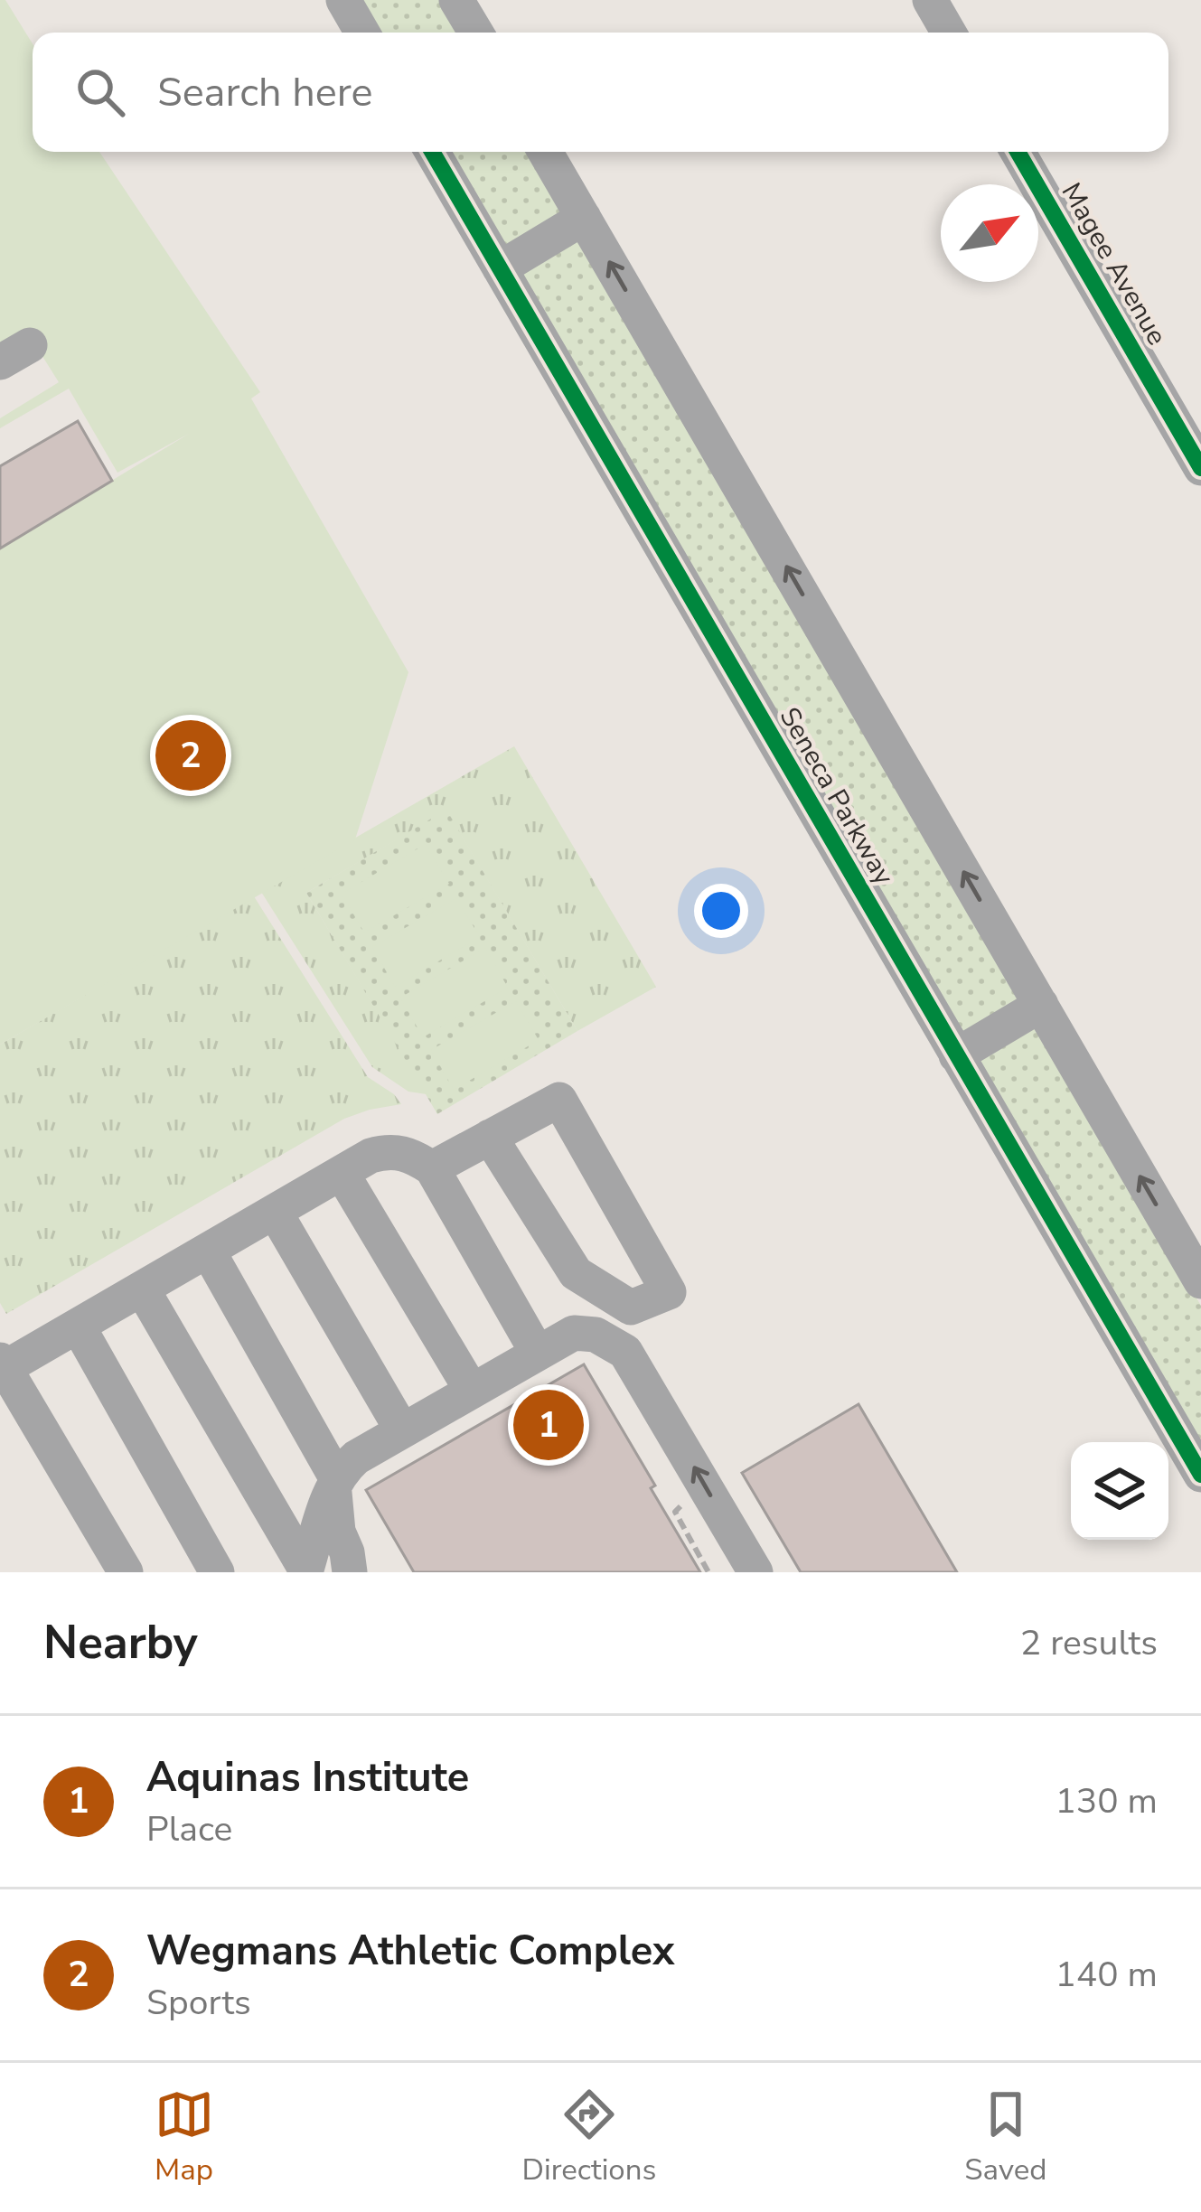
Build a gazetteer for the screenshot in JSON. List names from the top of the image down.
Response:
{
  "streets": {
    "street": ["Magee Avenue", "Seneca Parkway"]
  },
  "north": "top right",
  "page": {
    "search": "Search here",
    "pins": ["2", "1"],
    "heading": ["Nearby", "2 results"],
    "list": [
      {
        "mark": "1",
        "name": "Aquinas Institute",
        "note": "Place",
        "value": "130 m"
      },
      {
        "mark": "2",
        "name": "Wegmans Athletic Complex",
        "note": "Sports",
        "value": "140 m"
      }
    ],
    "nav": ["Map", "Directions", "Saved"]
  }
}
